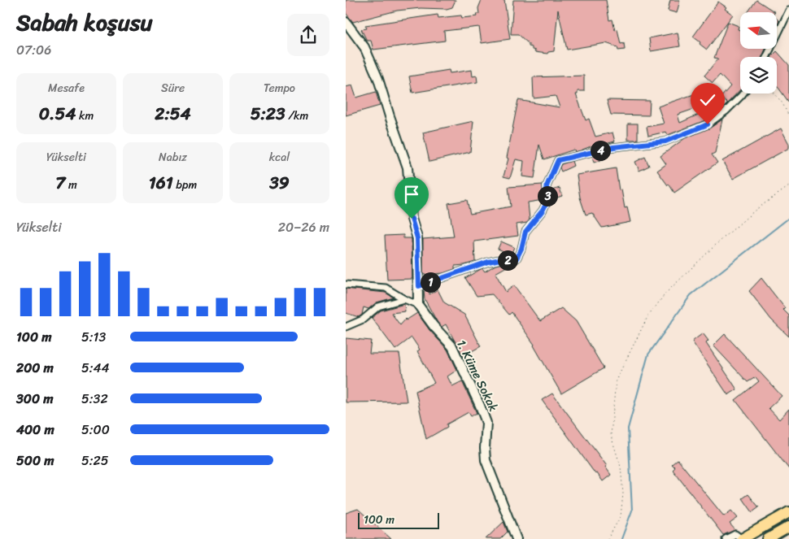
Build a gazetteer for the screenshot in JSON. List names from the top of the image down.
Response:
{
  "streets": {
    "street": ["1. Küme Sokak"]
  },
  "scale_bar": "100 m",
  "north": "left",
  "page": {
    "heading": ["Sabah koşusu", "07:06"],
    "stats": [
      ["Mesafe", "0.54 km"],
      ["Süre", "2:54"],
      ["Tempo", "5:23 /km"],
      ["Yükselti", "7 m"],
      ["Nabız", "161 bpm"],
      ["kcal", "39"]
    ],
    "pins": [
      "4",
      "3",
      "2",
      "1"
    ],
    "chart": ["Yükselti", "20–26 m"],
    "list": [
      {
        "name": "100 m",
        "note": "5:13"
      },
      {
        "name": "200 m",
        "note": "5:44"
      },
      {
        "name": "300 m",
        "note": "5:32"
      },
      {
        "name": "400 m",
        "note": "5:00"
      },
      {
        "name": "500 m",
        "note": "5:25"
      }
    ],
    "scale": "100 m"
  }
}
